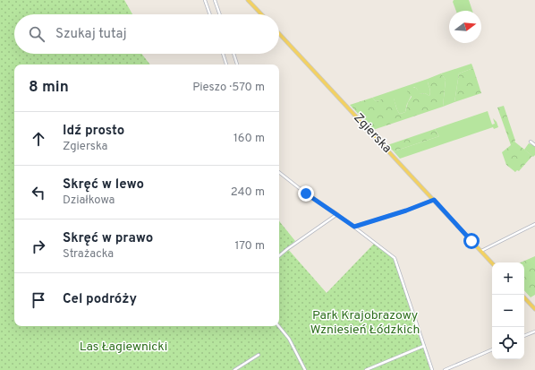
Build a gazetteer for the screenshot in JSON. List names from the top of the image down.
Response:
{
  "streets": {
    "main road": ["Zgierska"]
  },
  "parks": ["Park Krajobrazowy Wzniesień Łódzkich", "Las Łagiewnicki"],
  "north": "right",
  "page": {
    "search": "Szukaj tutaj",
    "heading": ["8 min", "Pieszo · 570 m"],
    "list": [
      ["Idź prosto", "Zgierska", "160 m"],
      ["Skręć w lewo", "Działkowa", "240 m"],
      ["Skręć w prawo", "Strażacka", "170 m"],
      "Cel podróży"
    ],
    "map_buttons": ["+", "−"]
  }
}
